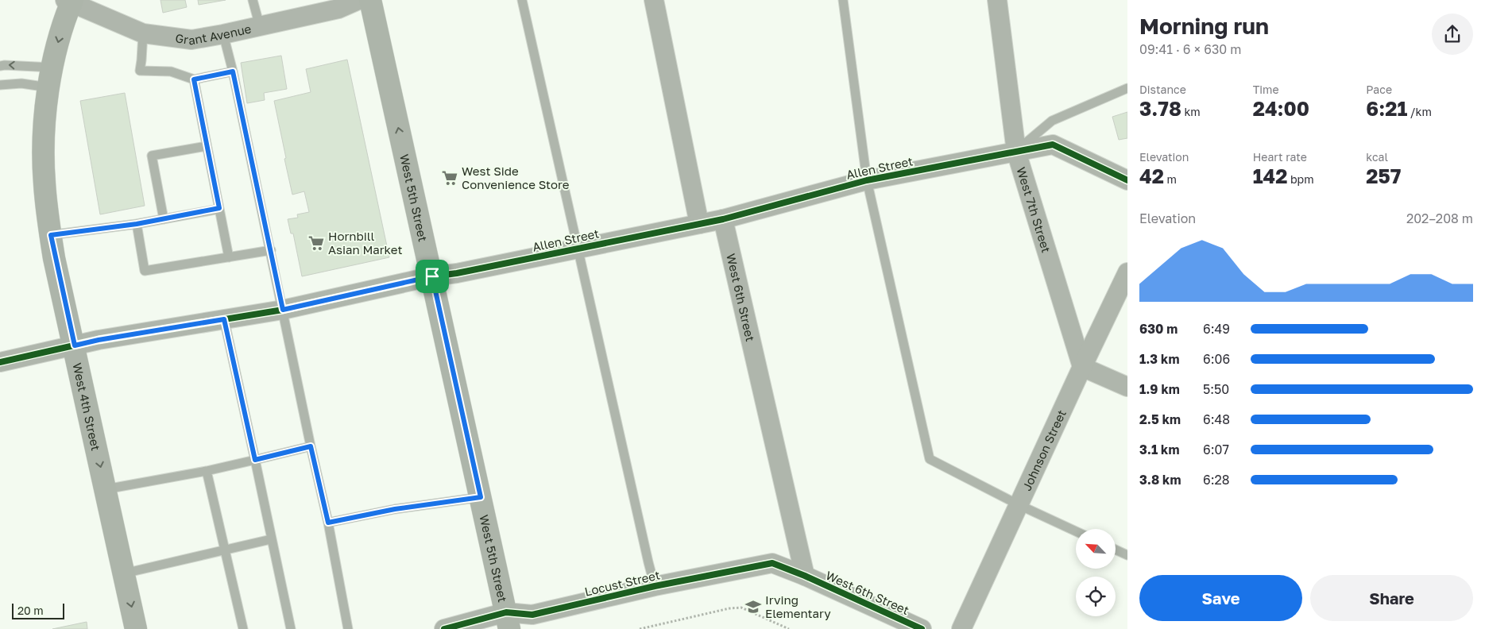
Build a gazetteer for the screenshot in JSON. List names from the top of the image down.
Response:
{
  "streets": {
    "main road": ["West 5th Street", "West 4th Street"],
    "street": [
      "Grant Avenue",
      "Allen Street",
      "West 7th Street",
      "West 6th Street",
      "Johnson Street",
      "Locust Street"
    ]
  },
  "crossings": [
    ["Grant Avenue", "West 4th Street"],
    ["Allen Street", "West 5th Street"],
    ["Allen Street", "West 7th Street"],
    ["Allen Street", "West 6th Street"],
    ["Allen Street", "West 4th Street"],
    ["West 5th Street", "Locust Street"],
    ["West 7th Street", "Johnson Street"],
    ["West 6th Street", "Locust Street"]
  ],
  "one_way": ["West 5th Street", "West 4th Street"],
  "places": {
    "supermarket": ["West Side Convenience Store", "Hornbill Asian Market"],
    "school or university": ["Irving Elementary"]
  },
  "scale_bar": "20 m",
  "north": "top left",
  "page": {
    "heading": ["Morning run", "09:41 · 6 × 630 m"],
    "stats": [
      ["Distance", "3.78 km"],
      ["Time", "24:00"],
      ["Pace", "6:21 /km"],
      ["Elevation", "42 m"],
      ["Heart rate", "142 bpm"],
      ["kcal", "257"]
    ],
    "chart": ["Elevation", "202–208 m"],
    "list": [
      {
        "name": "630 m",
        "note": "6:49"
      },
      {
        "name": "1.3 km",
        "note": "6:06"
      },
      {
        "name": "1.9 km",
        "note": "5:50"
      },
      {
        "name": "2.5 km",
        "note": "6:48"
      },
      {
        "name": "3.1 km",
        "note": "6:07"
      },
      {
        "name": "3.8 km",
        "note": "6:28"
      }
    ],
    "buttons": ["Save", "Share"],
    "scale": "20 m"
  }
}
